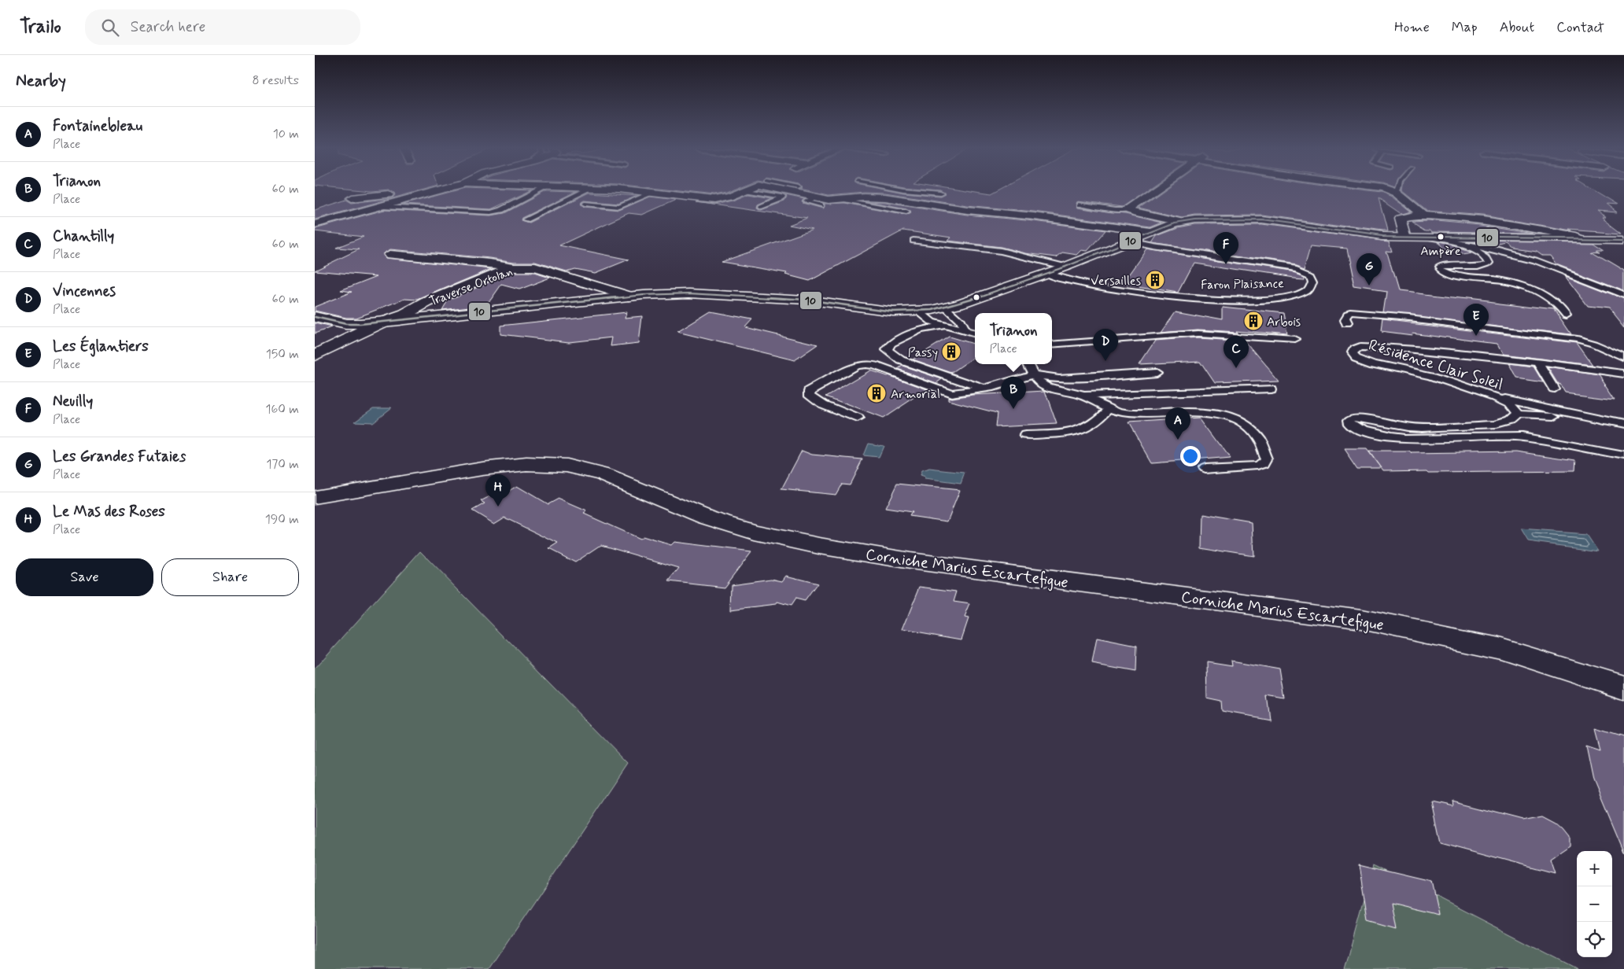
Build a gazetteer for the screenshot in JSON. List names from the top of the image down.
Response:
{
  "streets": {
    "street": ["Traverse Ortolan", "Corniche Marius Escartefigue"],
    "lane": ["Faron Plaisance", "Résidence Clair Soleil"]
  },
  "places": {
    "other": ["Ampère"],
    "building": [
      "Versailles",
      "Arbois",
      "Passy",
      "Armorial"
    ]
  },
  "lines": ["transit line 10"],
  "page": {
    "header": "Trailo",
    "search": "Search here",
    "nav": [
      "Home",
      "Map",
      "About",
      "Contact"
    ],
    "heading": ["Nearby", "8 results"],
    "list": [
      {
        "mark": "A",
        "name": "Fontainebleau",
        "note": "Place",
        "value": "10 m"
      },
      {
        "mark": "B",
        "name": "Trianon",
        "note": "Place",
        "value": "60 m"
      },
      {
        "mark": "C",
        "name": "Chantilly",
        "note": "Place",
        "value": "60 m"
      },
      {
        "mark": "D",
        "name": "Vincennes",
        "note": "Place",
        "value": "60 m"
      },
      {
        "mark": "E",
        "name": "Les Églantiers",
        "note": "Place",
        "value": "150 m"
      },
      {
        "mark": "F",
        "name": "Neuilly",
        "note": "Place",
        "value": "160 m"
      },
      {
        "mark": "G",
        "name": "Les Grandes Futaies",
        "note": "Place",
        "value": "170 m"
      },
      {
        "mark": "H",
        "name": "Le Mas des Roses",
        "note": "Place",
        "value": "190 m"
      }
    ],
    "pins": [
      "F",
      "G",
      "E",
      "D",
      "C",
      "B",
      "A",
      "H"
    ],
    "popup": ["Trianon", "Place"],
    "buttons": ["Save", "Share"],
    "map_buttons": ["+", "−"]
  }
}
